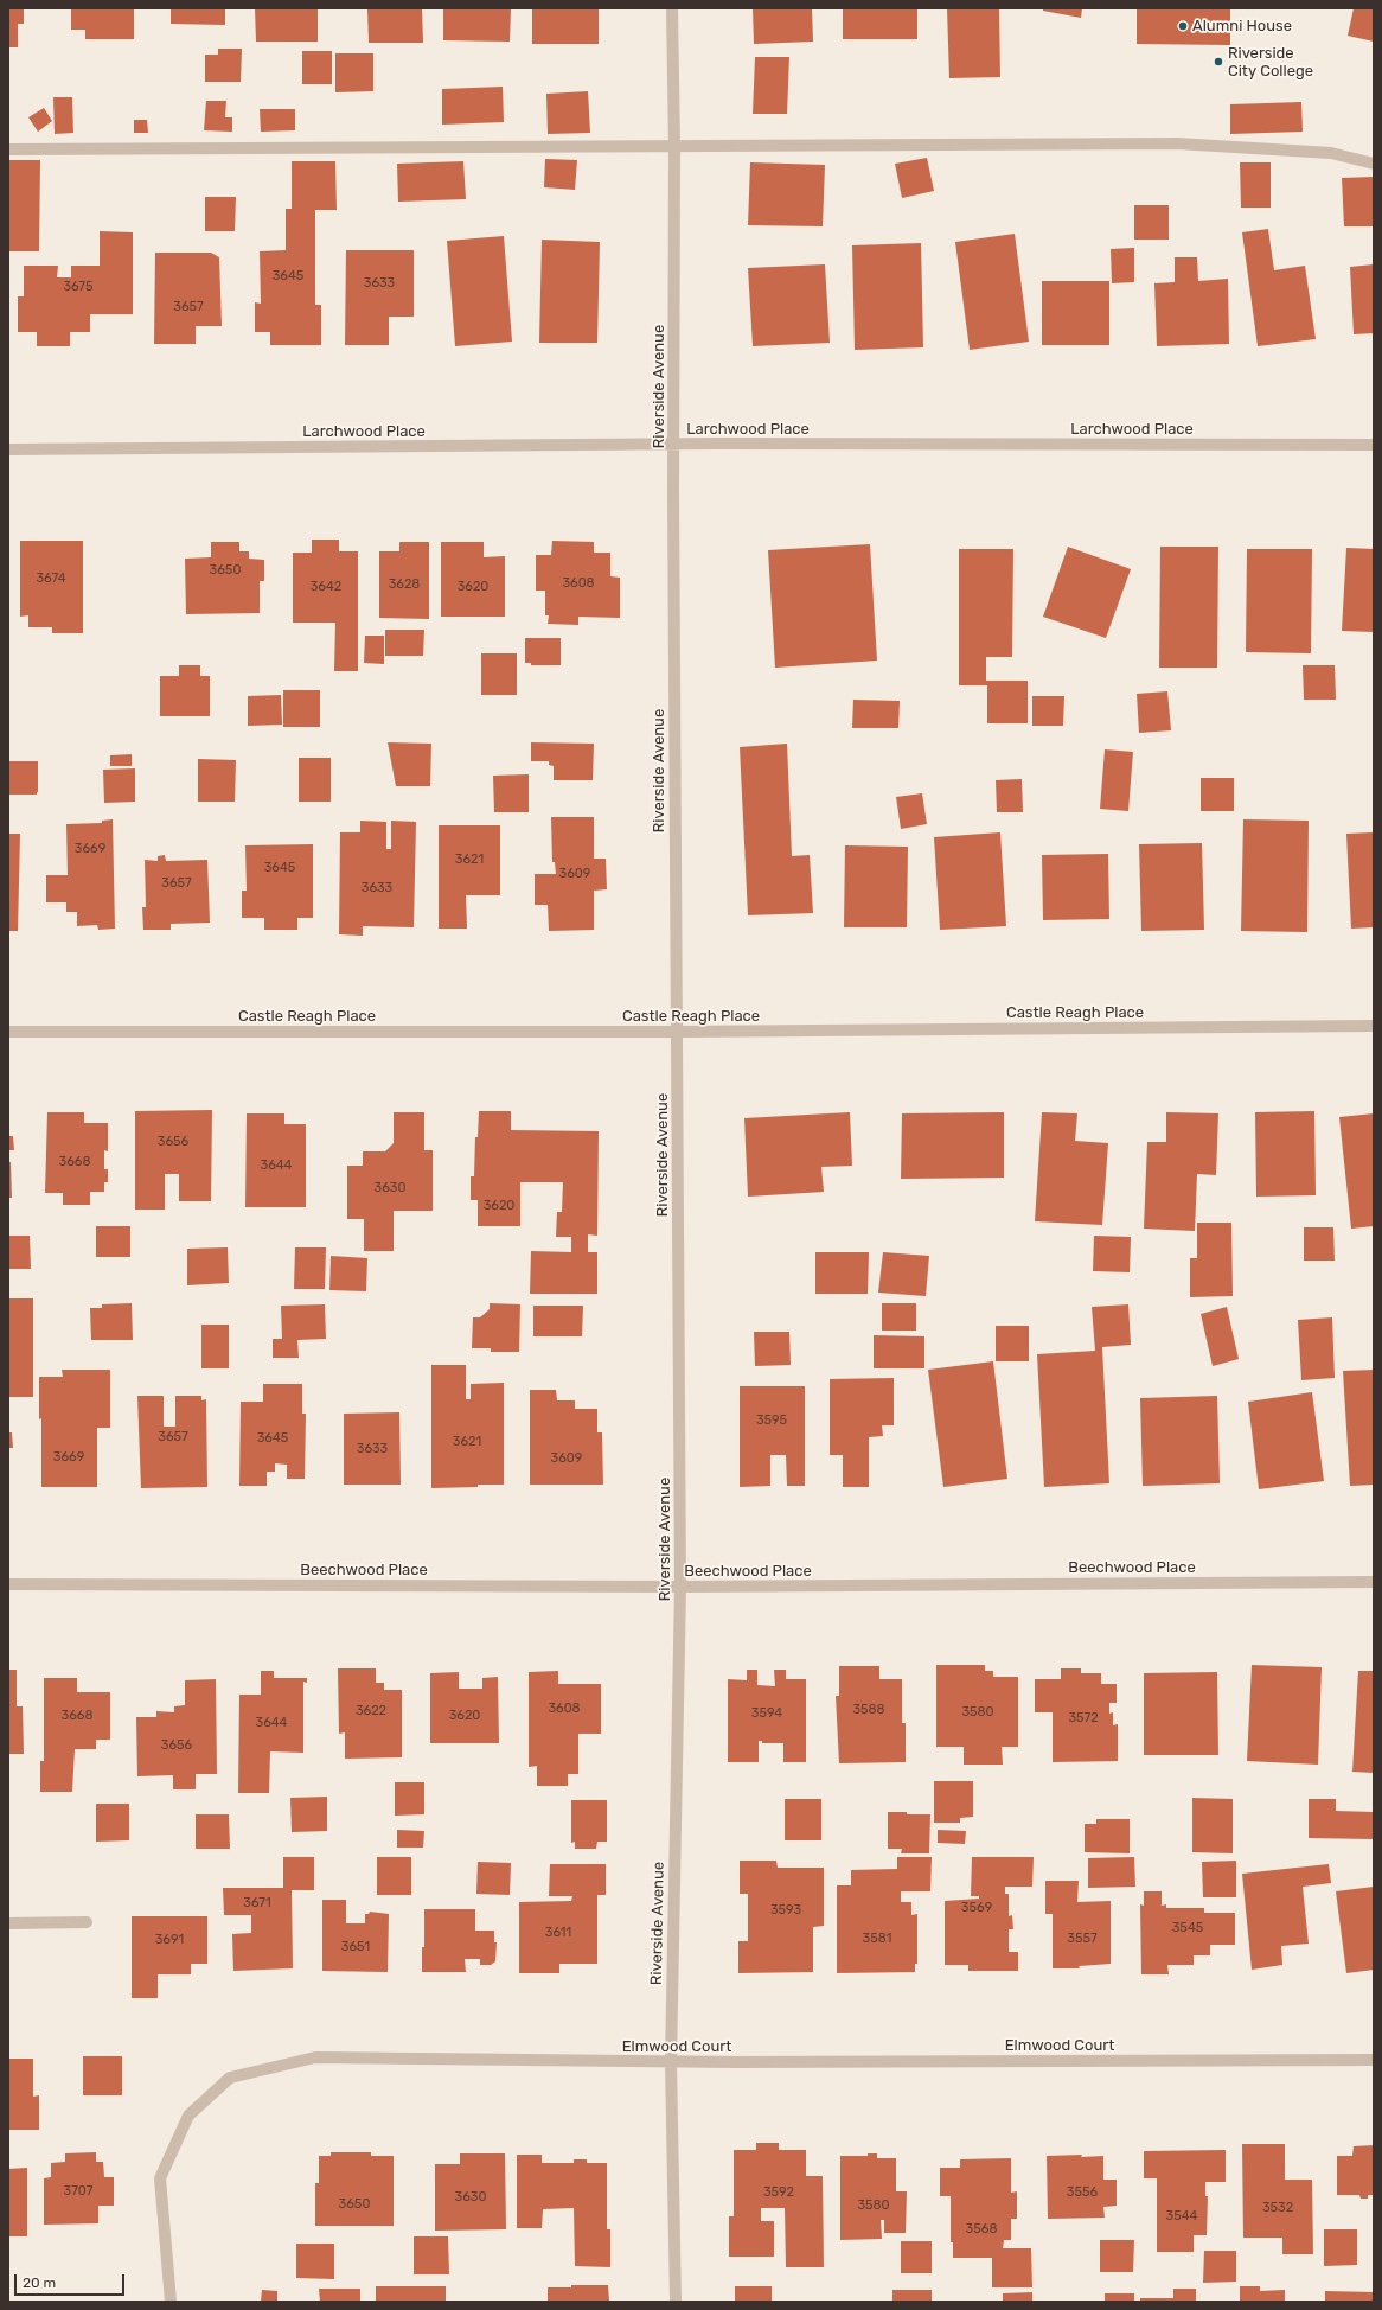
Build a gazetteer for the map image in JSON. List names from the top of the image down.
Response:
{
  "streets": {
    "street": [
      "Riverside Avenue",
      "Larchwood Place",
      "Castle Reagh Place",
      "Beechwood Place",
      "Elmwood Court"
    ]
  },
  "crossings": [
    ["Riverside Avenue", "Larchwood Place"],
    ["Riverside Avenue", "Castle Reagh Place"],
    ["Riverside Avenue", "Beechwood Place"],
    ["Riverside Avenue", "Elmwood Court"]
  ],
  "places": ["Alumni House", "Riverside City College"],
  "house_numbers": [
    "3645",
    "3633",
    "3675",
    "3657",
    "3650",
    "3674",
    "3608",
    "3628",
    "3642",
    "3620",
    "3669",
    "3621",
    "3645",
    "3609",
    "3657",
    "3633",
    "3656",
    "3668",
    "3644",
    "3630",
    "3620",
    "3595",
    "3657",
    "3645",
    "3621",
    "3633",
    "3669",
    "3609",
    "3608",
    "3588",
    "3622",
    "3580",
    "3594",
    "3668",
    "3620",
    "3572",
    "3644",
    "3656",
    "3671",
    "3569",
    "3593",
    "3545",
    "3611",
    "3581",
    "3557",
    "3691",
    "3651",
    "3707",
    "3592",
    "3556",
    "3630",
    "3650",
    "3580",
    "3532",
    "3544",
    "3568"
  ],
  "scale_bar": "20 m"
}
